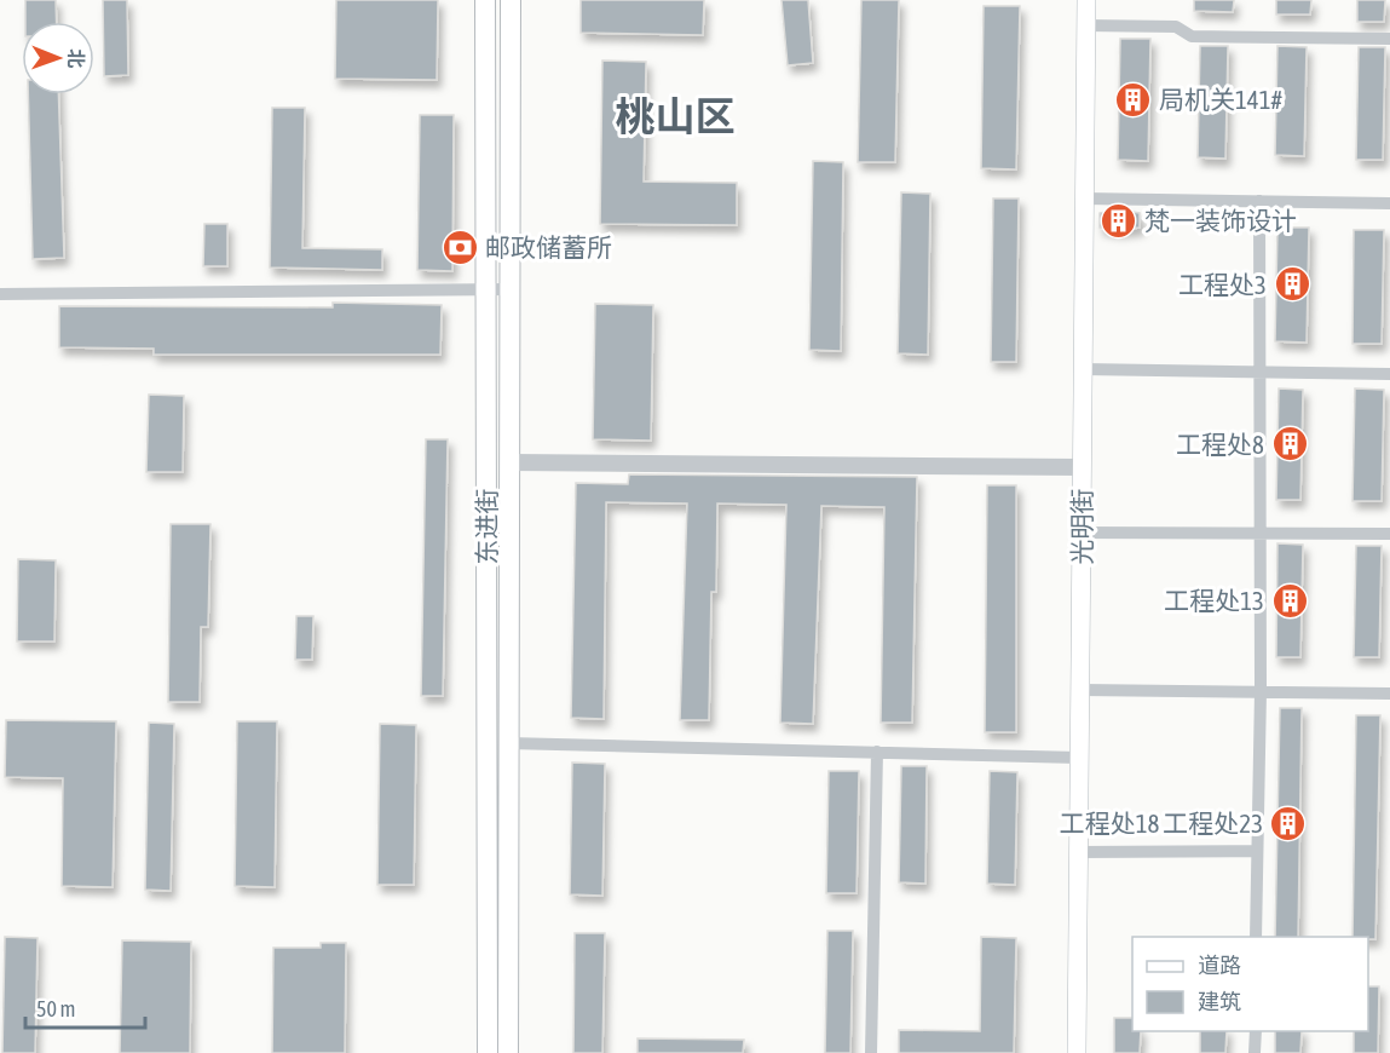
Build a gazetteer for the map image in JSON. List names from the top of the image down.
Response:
{
  "streets": {
    "main road": ["东进街", "光明街"]
  },
  "districts": ["桃山区"],
  "places": {
    "building": [
      "局机关141#",
      "梵一装饰设计",
      "工程处3",
      "工程处8",
      "工程处13",
      "工程处18 工程处23"
    ],
    "bank": ["邮政储蓄所"]
  },
  "legend": ["道路", "建筑"],
  "scale_bar": "50 m",
  "north": "right"
}
